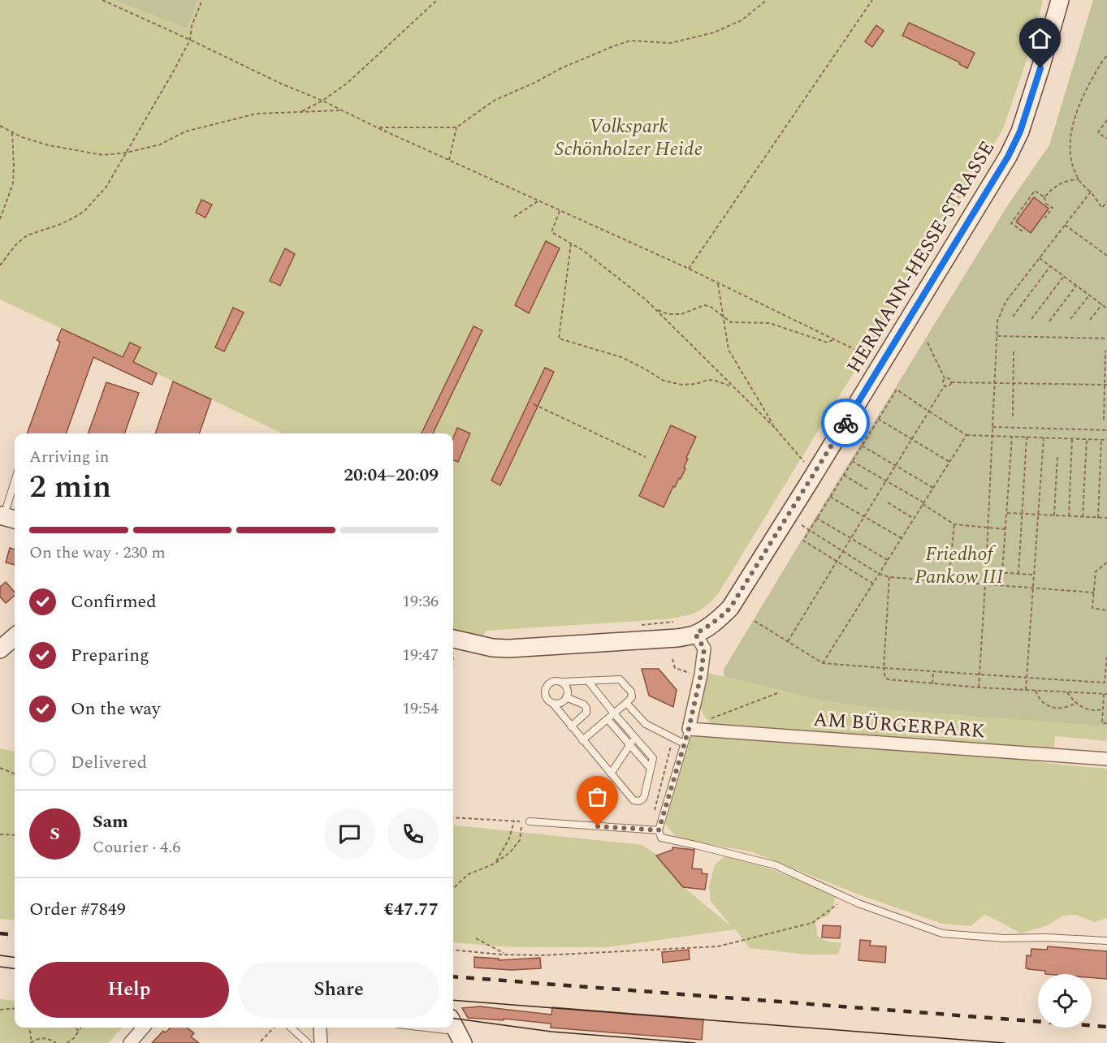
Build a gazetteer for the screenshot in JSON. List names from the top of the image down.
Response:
{
  "streets": {
    "main road": ["HERMANN-HESSE-STRASSE"],
    "street": ["AM BÜRGERPARK"]
  },
  "parks": ["Volkspark Schönholzer Heide", "Friedhof Pankow III"],
  "page": {
    "heading": ["2 min", "Arriving in", "20:04–20:09"],
    "panel": [
      "Sam",
      "Courier · 4.6",
      "Order #7849",
      "€47.77"
    ],
    "bar": "On the way · 230 m",
    "list": [
      ["Confirmed", "19:36"],
      ["Preparing", "19:47"],
      ["On the way", "19:54"],
      "Delivered"
    ],
    "round": "S",
    "buttons": ["Help", "Share"]
  }
}
